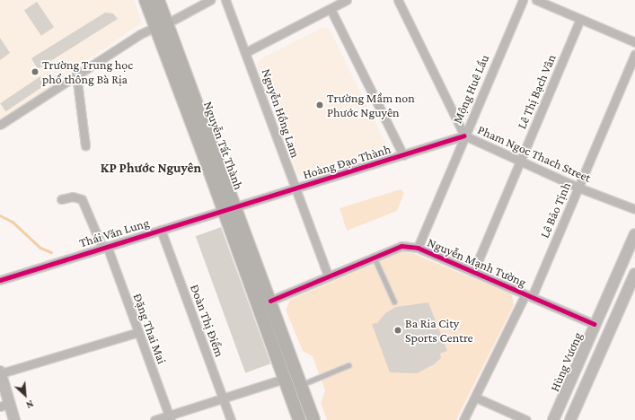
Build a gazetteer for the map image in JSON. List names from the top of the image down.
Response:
{
  "streets": {
    "main road": ["Nguyễn Tất Thành", "Hùng Vương"],
    "street": [
      "Mộng Huê Lầu",
      "Lê Thị Bạch Vân",
      "Nguyễn Hồng Lam",
      "Pham Ngoc Thach Street",
      "Hoàng Đạo Thành",
      "Lê Bảo Tịnh",
      "Thái Văn Lung",
      "Nguyễn Mạnh Tường",
      "Đoàn Thị Điểm",
      "Đặng Thai Mai"
    ]
  },
  "crossings": [
    ["Mộng Huê Lầu", "Pham Ngoc Thach Street"],
    ["Mộng Huê Lầu", "Hoàng Đạo Thành"],
    ["Mộng Huê Lầu", "Nguyễn Mạnh Tường"],
    ["Lê Thị Bạch Vân", "Pham Ngoc Thach Street"],
    ["Lê Thị Bạch Vân", "Nguyễn Mạnh Tường"],
    ["Nguyễn Hồng Lam", "Hoàng Đạo Thành"],
    ["Nguyễn Hồng Lam", "Nguyễn Mạnh Tường"],
    ["Nguyễn Tất Thành", "Hoàng Đạo Thành"],
    ["Nguyễn Tất Thành", "Thái Văn Lung"],
    ["Nguyễn Tất Thành", "Nguyễn Mạnh Tường"],
    ["Pham Ngoc Thach Street", "Hoàng Đạo Thành"],
    ["Pham Ngoc Thach Street", "Lê Bảo Tịnh"],
    ["Hoàng Đạo Thành", "Thái Văn Lung"],
    ["Lê Bảo Tịnh", "Nguyễn Mạnh Tường"],
    ["Thái Văn Lung", "Đoàn Thị Điểm"],
    ["Thái Văn Lung", "Đặng Thai Mai"],
    ["Nguyễn Mạnh Tường", "Hùng Vương"]
  ],
  "districts": ["KP Phước Nguyên"],
  "places": ["Trường Trung học phổ thông Bà Rịa", "Trường Mầm non Phước Nguyên", "Ba Ria City Sports Centre"],
  "north": "bottom right"
}
